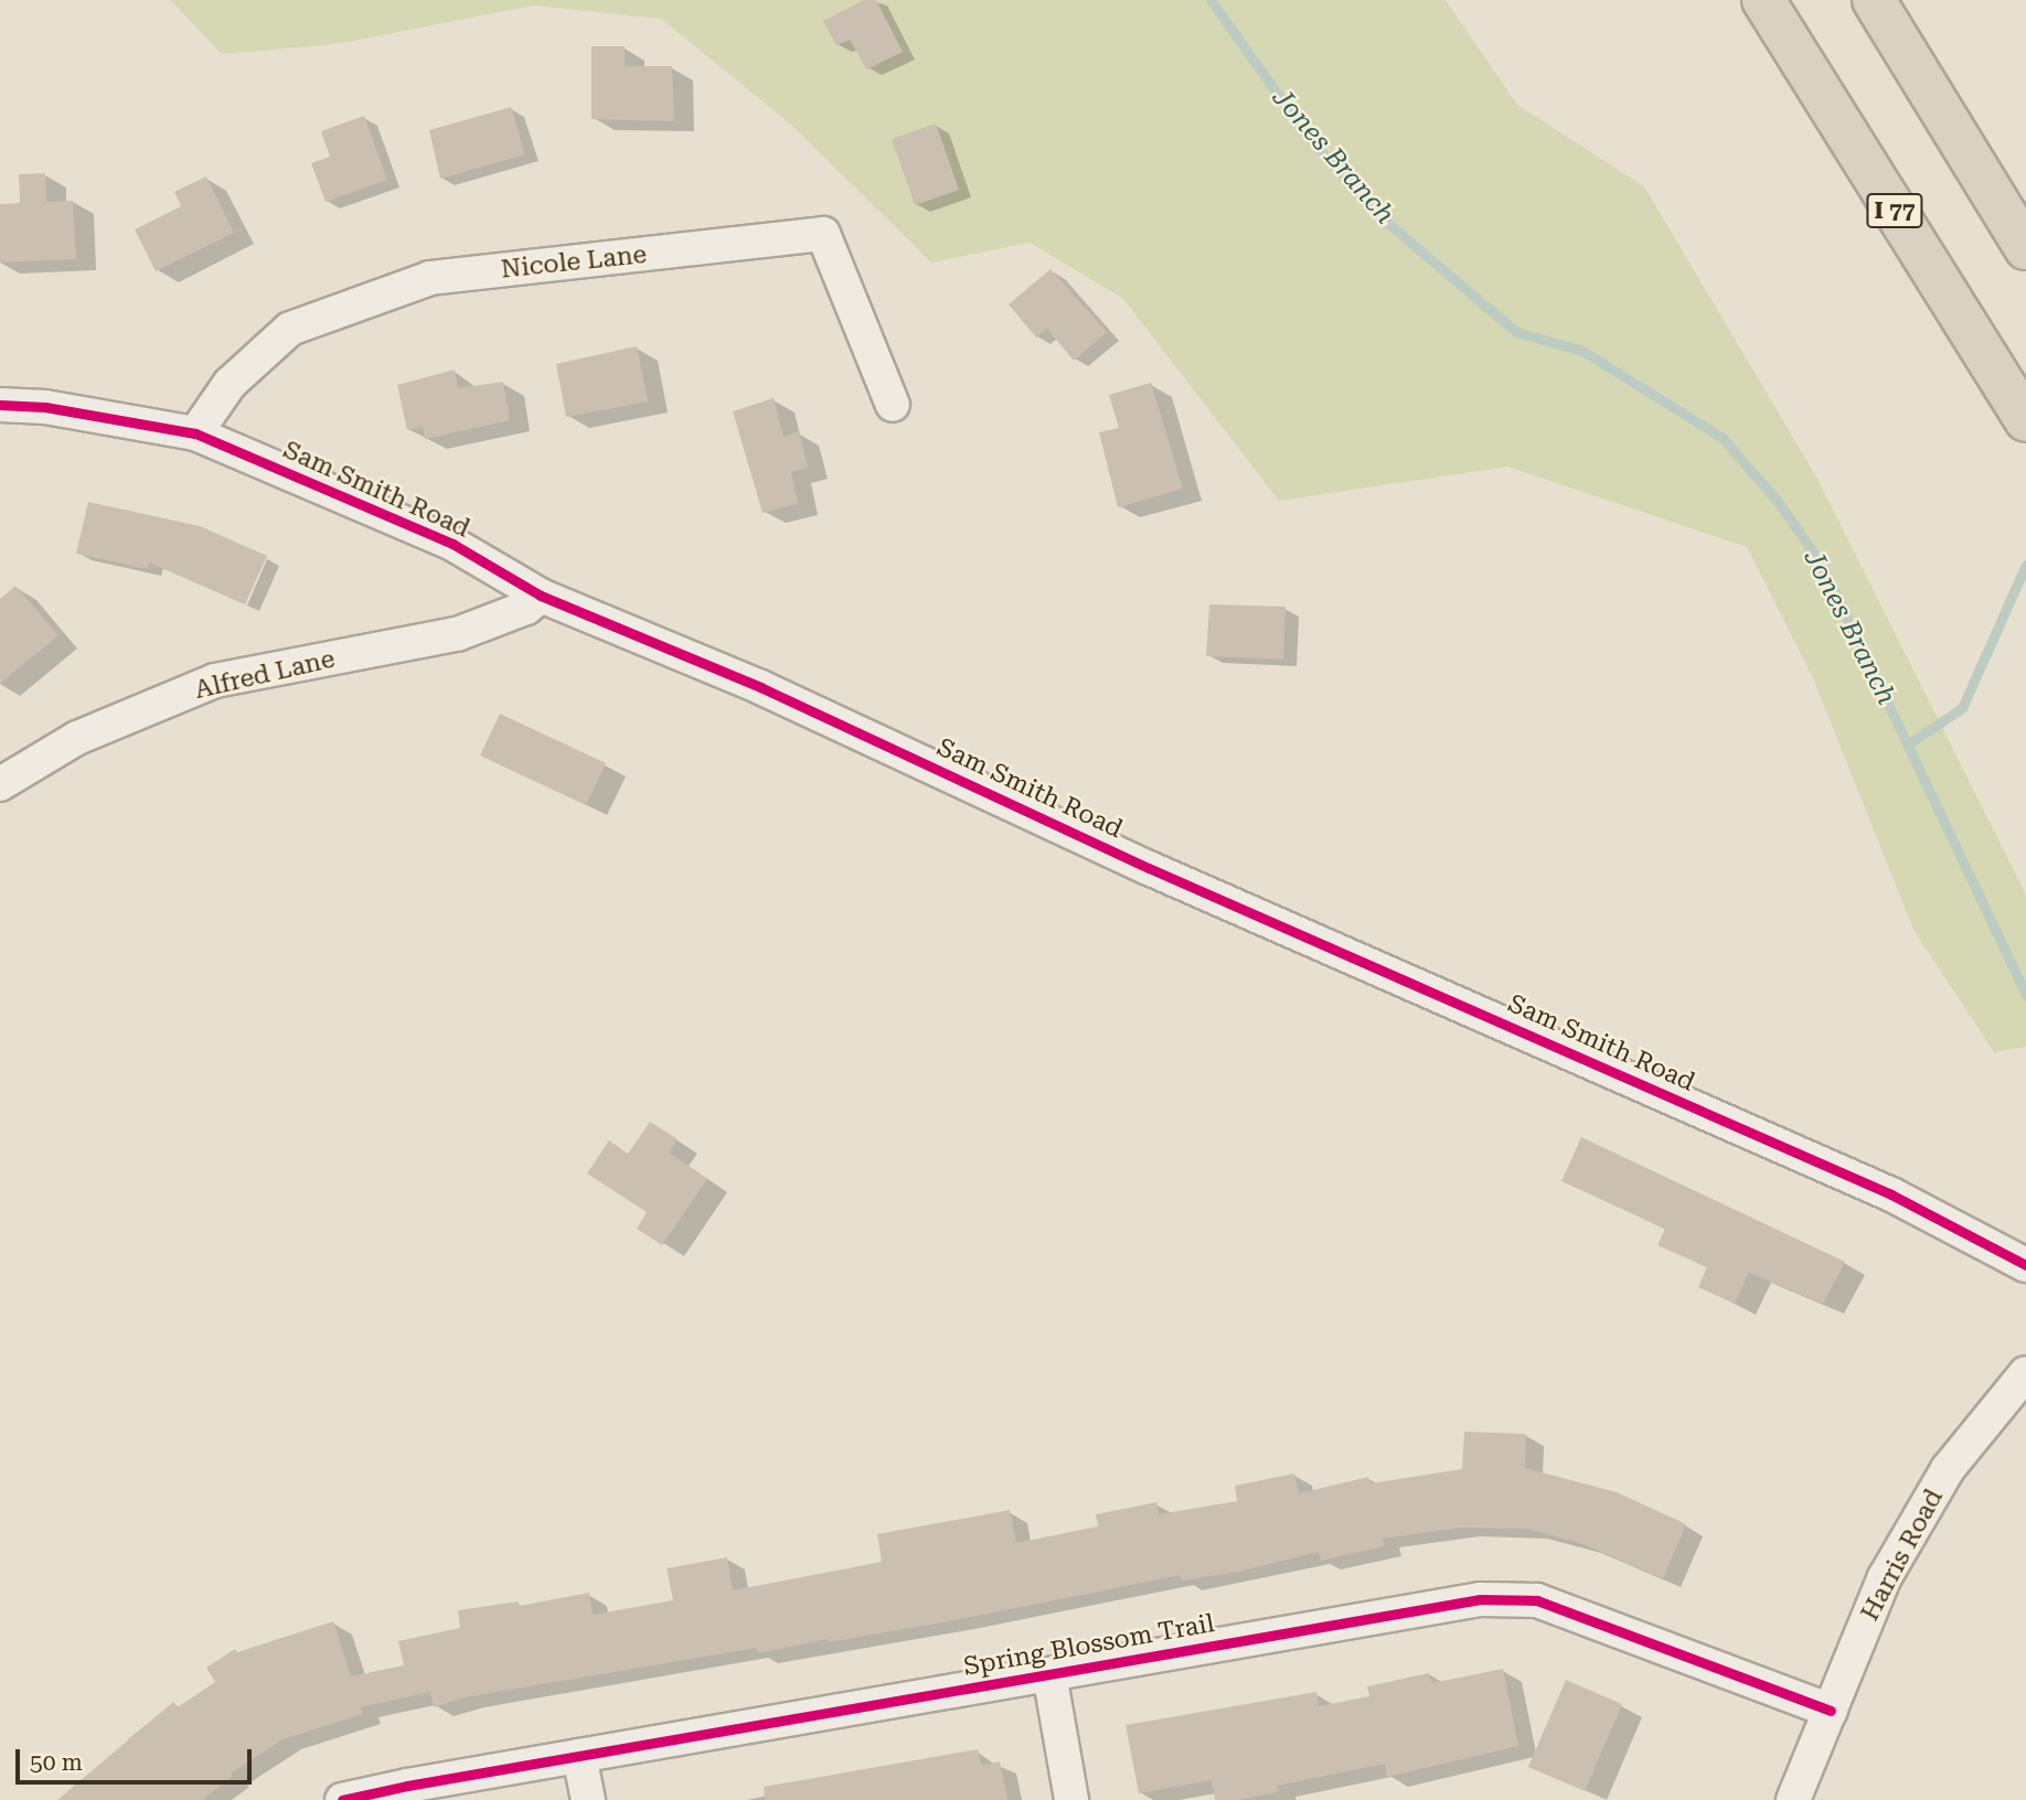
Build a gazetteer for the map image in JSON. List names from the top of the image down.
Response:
{
  "streets": {
    "highway": ["I 77"],
    "street": [
      "Nicole Lane",
      "Sam Smith Road",
      "Alfred Lane",
      "Harris Road",
      "Spring Blossom Trail"
    ]
  },
  "crossings": [
    ["Nicole Lane", "Sam Smith Road"],
    ["Sam Smith Road", "Alfred Lane"],
    ["Harris Road", "Spring Blossom Trail"]
  ],
  "water": ["Jones Branch"],
  "scale_bar": "50 m"
}
